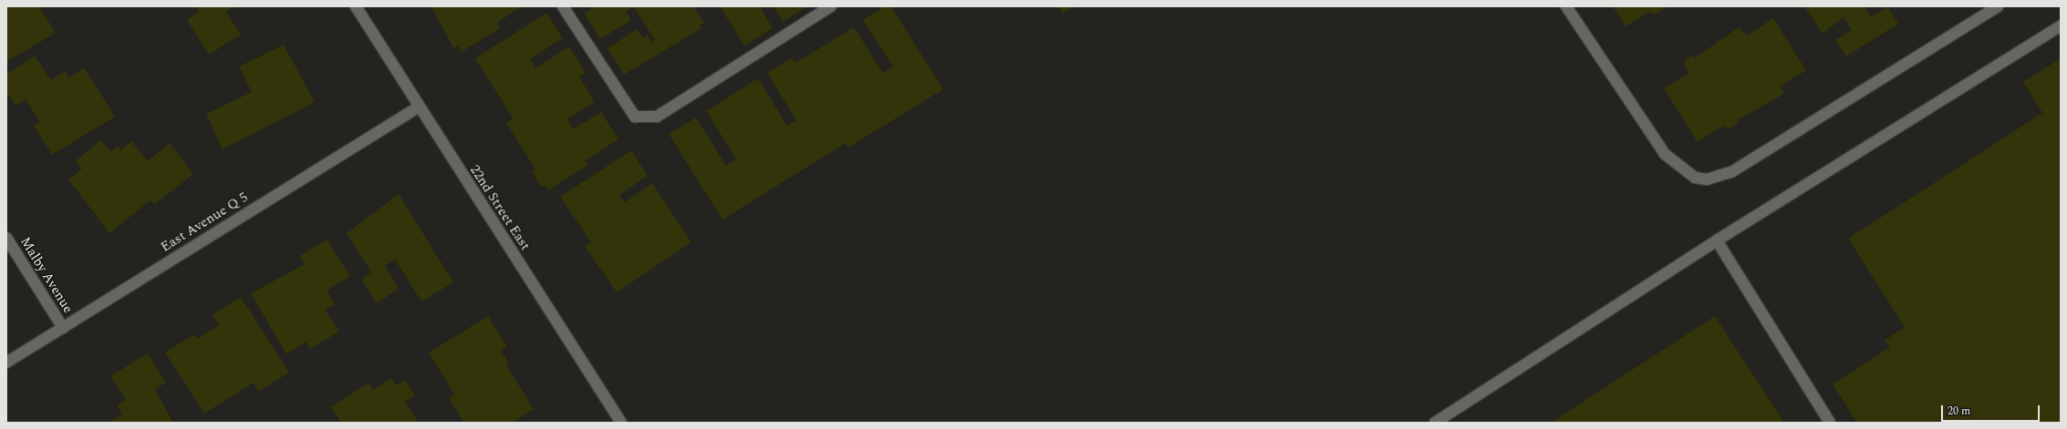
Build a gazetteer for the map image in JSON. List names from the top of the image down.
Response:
{
  "streets": {
    "street": ["22nd Street East", "East Avenue Q 5", "Malby Avenue"]
  },
  "crossings": [
    ["22nd Street East", "East Avenue Q 5"],
    ["East Avenue Q 5", "Malby Avenue"]
  ],
  "scale_bar": "20 m"
}
